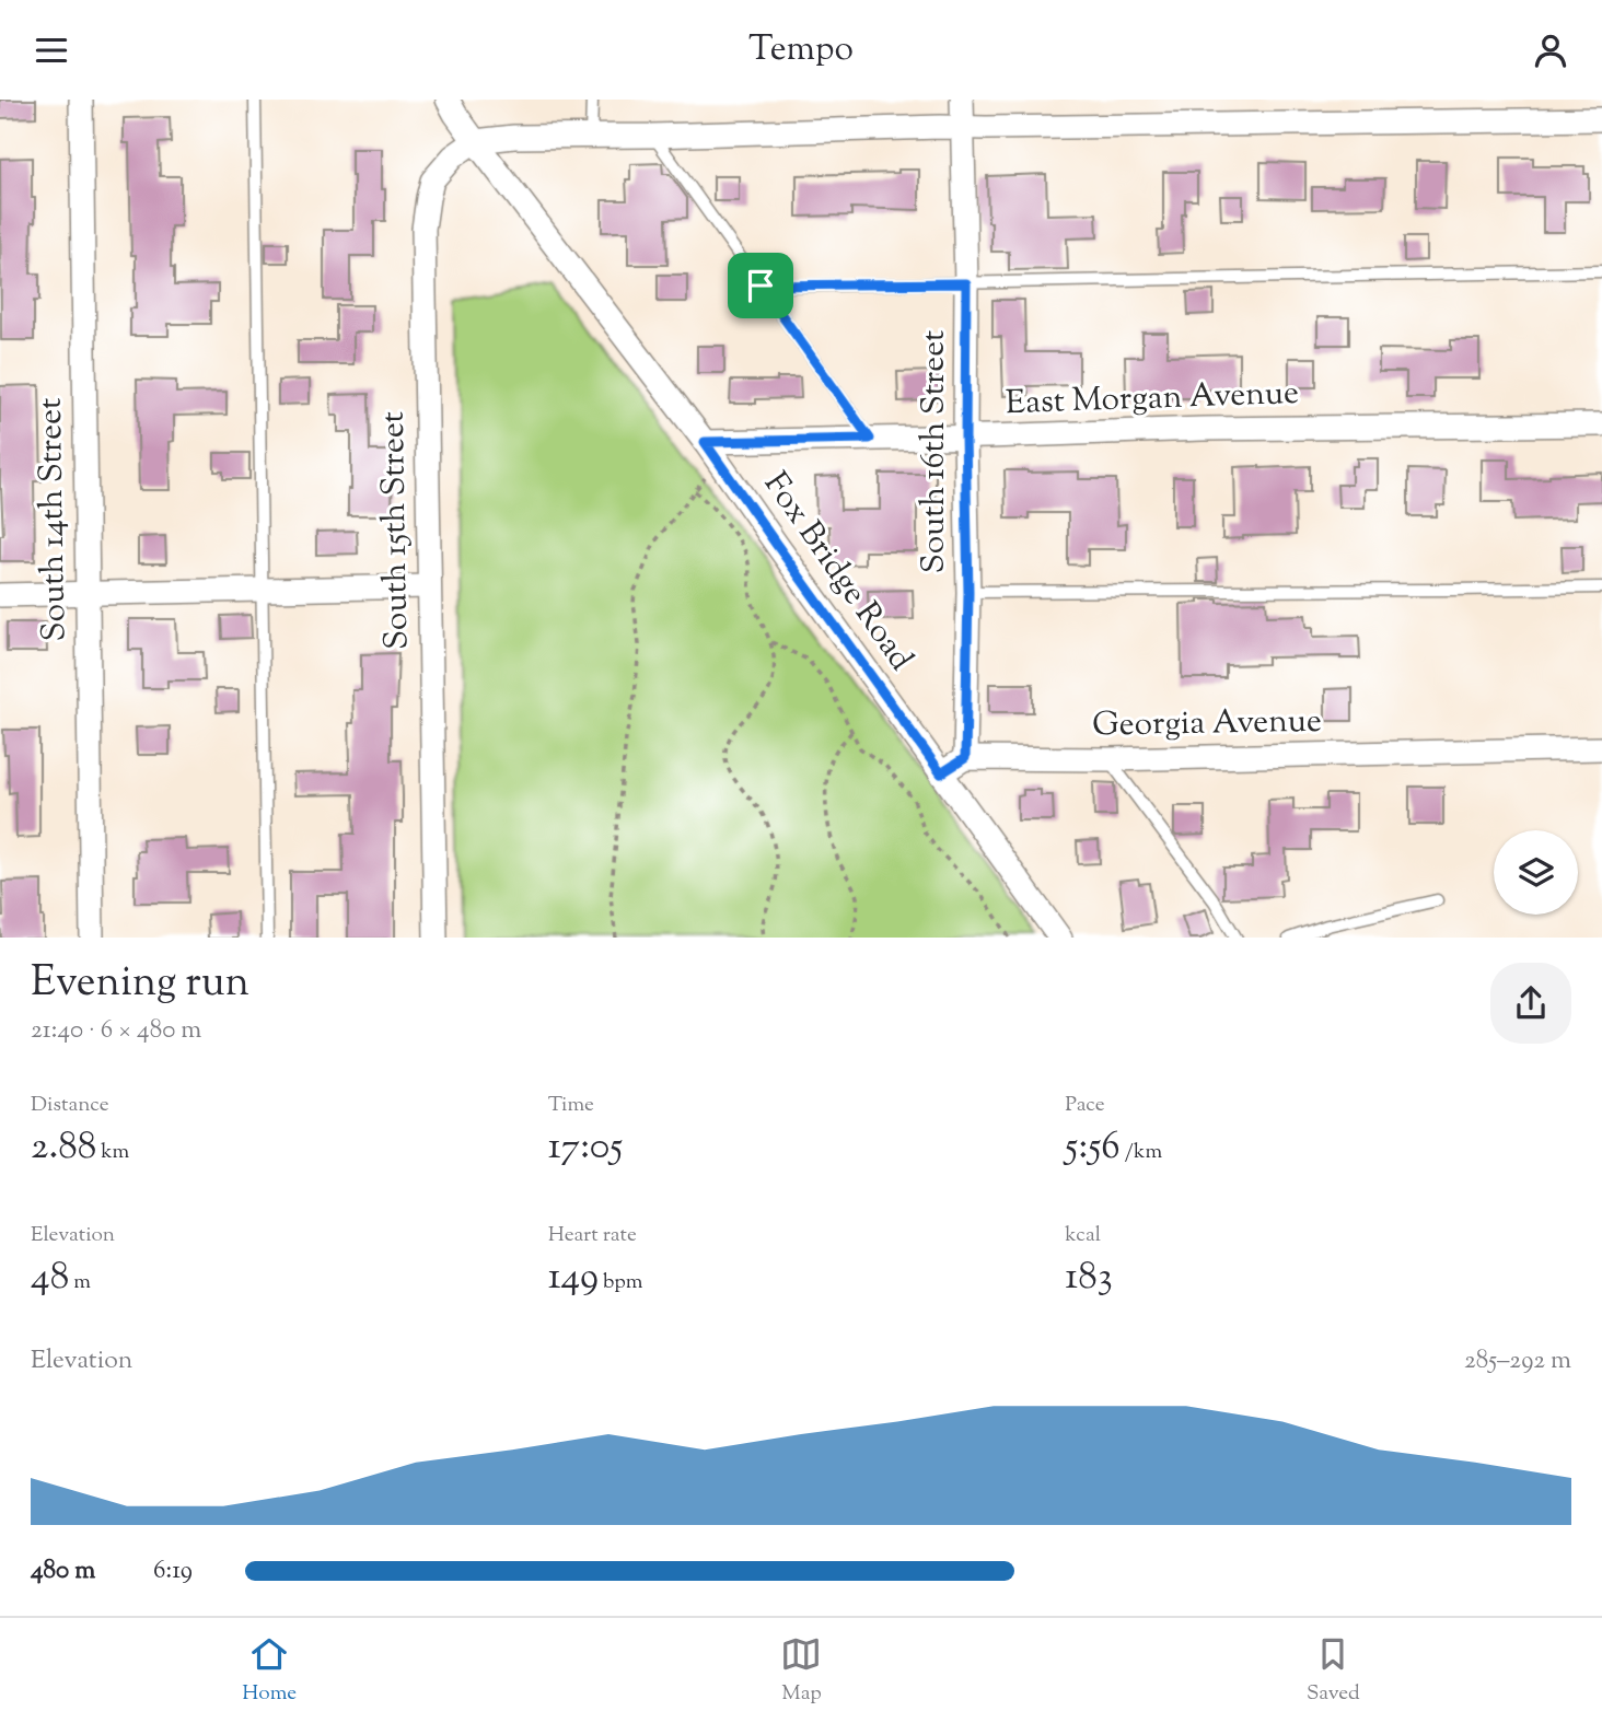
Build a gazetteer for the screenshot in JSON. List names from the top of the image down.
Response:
{
  "streets": {
    "street": [
      "East Morgan Avenue",
      "South 16th Street",
      "South 14th Street",
      "South 15th Street",
      "Fox Bridge Road",
      "Georgia Avenue"
    ]
  },
  "crossings": [
    ["East Morgan Avenue", "South 16th Street"],
    ["East Morgan Avenue", "Fox Bridge Road"],
    ["South 16th Street", "Georgia Avenue"],
    ["South 15th Street", "Fox Bridge Road"]
  ],
  "page": {
    "header": "Tempo",
    "heading": ["Evening run", "21:40 · 6 × 480 m"],
    "stats": [
      ["Distance", "2.88 km"],
      ["Time", "17:05"],
      ["Pace", "5:56 /km"],
      ["Elevation", "48 m"],
      ["Heart rate", "149 bpm"],
      ["kcal", "183"]
    ],
    "chart": ["Elevation", "285–292 m"],
    "list": [
      {
        "name": "480 m",
        "note": "6:19"
      }
    ],
    "tabs": ["Home", "Map", "Saved"]
  }
}
